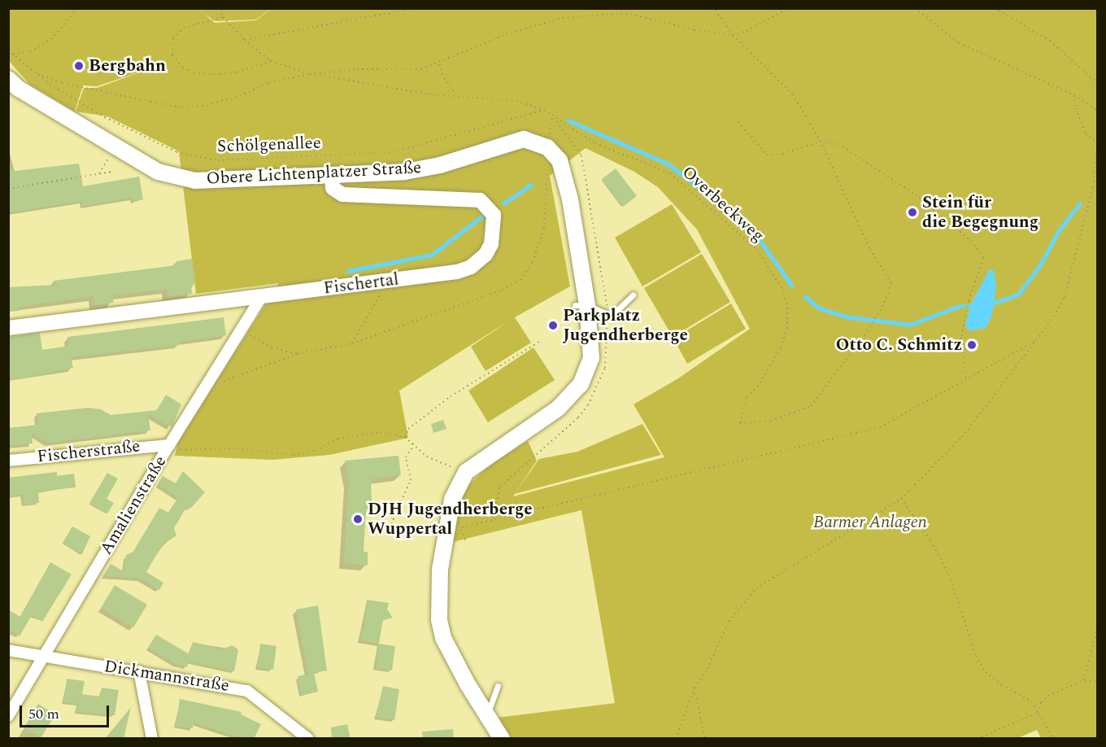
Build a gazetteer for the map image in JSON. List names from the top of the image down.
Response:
{
  "streets": {
    "main road": ["Obere Lichtenplatzer Straße"],
    "street": [
      "Fischertal",
      "Fischerstraße",
      "Amalienstraße",
      "Dickmannstraße"
    ],
    "path": ["Schölgenallee", "Overbeckweg"]
  },
  "crossings": [
    ["Obere Lichtenplatzer Straße", "Fischertal"],
    ["Fischertal", "Amalienstraße"],
    ["Fischerstraße", "Amalienstraße"],
    ["Amalienstraße", "Dickmannstraße"]
  ],
  "parks": ["Barmer Anlagen"],
  "places": [
    "Bergbahn",
    "Stein für die Begegnung",
    "Parkplatz Jugendherberge",
    "Otto C. Schmitz",
    "DJH Jugendherberge Wuppertal"
  ],
  "scale_bar": "50 m"
}
